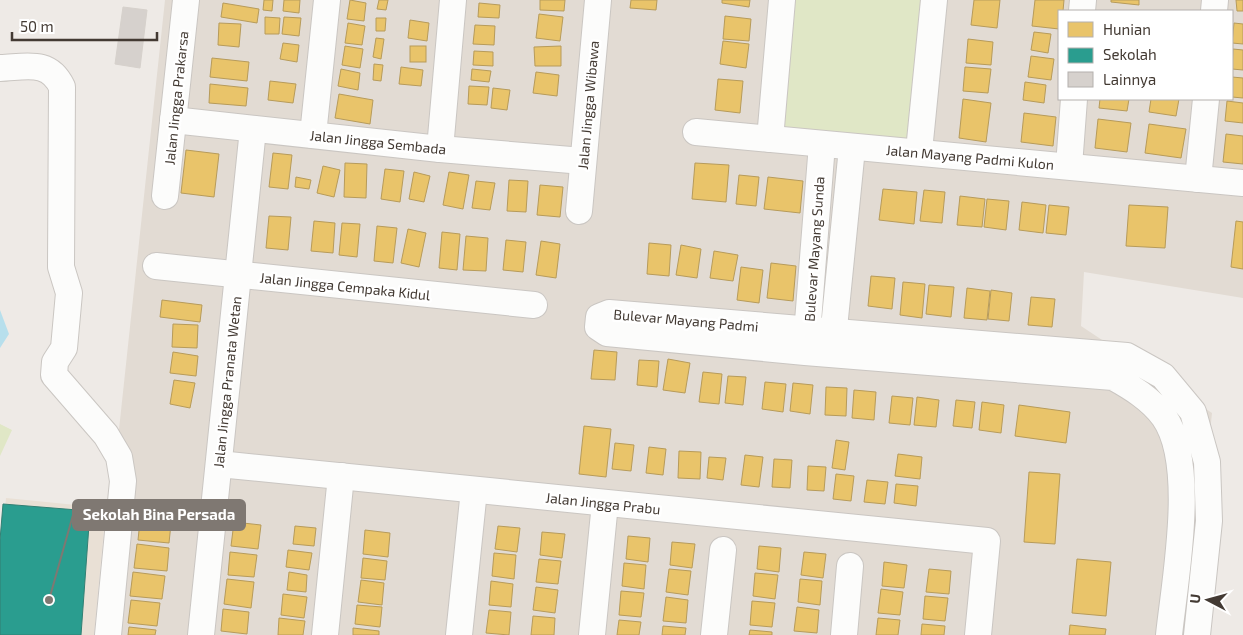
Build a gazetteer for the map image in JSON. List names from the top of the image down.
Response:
{
  "streets": {
    "street": [
      "Jalan Jingga Prakarsa",
      "Jalan Jingga Wibawa",
      "Jalan Jingga Sembada",
      "Jalan Mayang Padmi Kulon",
      "Bulevar Mayang Sunda",
      "Jalan Jingga Cempaka Kidul",
      "Bulevar Mayang Padmi",
      "Jalan Jingga Pranata Wetan",
      "Jalan Jingga Prabu"
    ]
  },
  "crossings": [
    ["Jalan Jingga Prakarsa", "Jalan Jingga Sembada"],
    ["Jalan Jingga Wibawa", "Jalan Jingga Sembada"],
    ["Jalan Jingga Sembada", "Jalan Jingga Pranata Wetan"],
    ["Jalan Mayang Padmi Kulon", "Bulevar Mayang Sunda"],
    ["Bulevar Mayang Sunda", "Bulevar Mayang Padmi"],
    ["Jalan Jingga Cempaka Kidul", "Jalan Jingga Pranata Wetan"],
    ["Jalan Jingga Pranata Wetan", "Jalan Jingga Prabu"]
  ],
  "places": ["Sekolah Bina Persada"],
  "legend": ["Hunian", "Sekolah", "Lainnya"],
  "scale_bar": "50 m",
  "north": "left"
}
